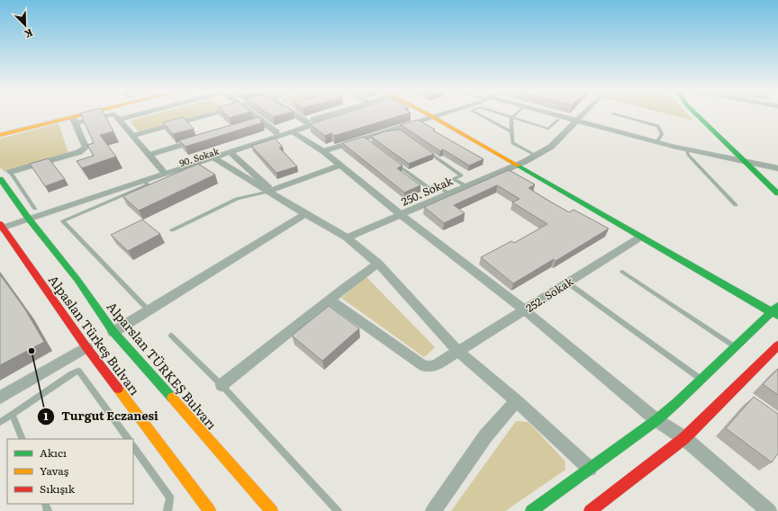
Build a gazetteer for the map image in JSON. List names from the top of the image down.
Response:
{
  "streets": {
    "street": [
      "90. Sokak",
      "250. Sokak",
      "252. Sokak",
      "Alpaslan Türkeş Bulvarı",
      "Alparslan TÜRKEŞ Bulvarı"
    ]
  },
  "crossings": [
    ["90. Sokak", "Alpaslan Türkeş Bulvarı"],
    ["90. Sokak", "Alparslan TÜRKEŞ Bulvarı"]
  ],
  "places": ["Turgut Eczanesi"],
  "legend": ["Akıcı", "Yavaş", "Sıkışık"],
  "north": "bottom right"
}
